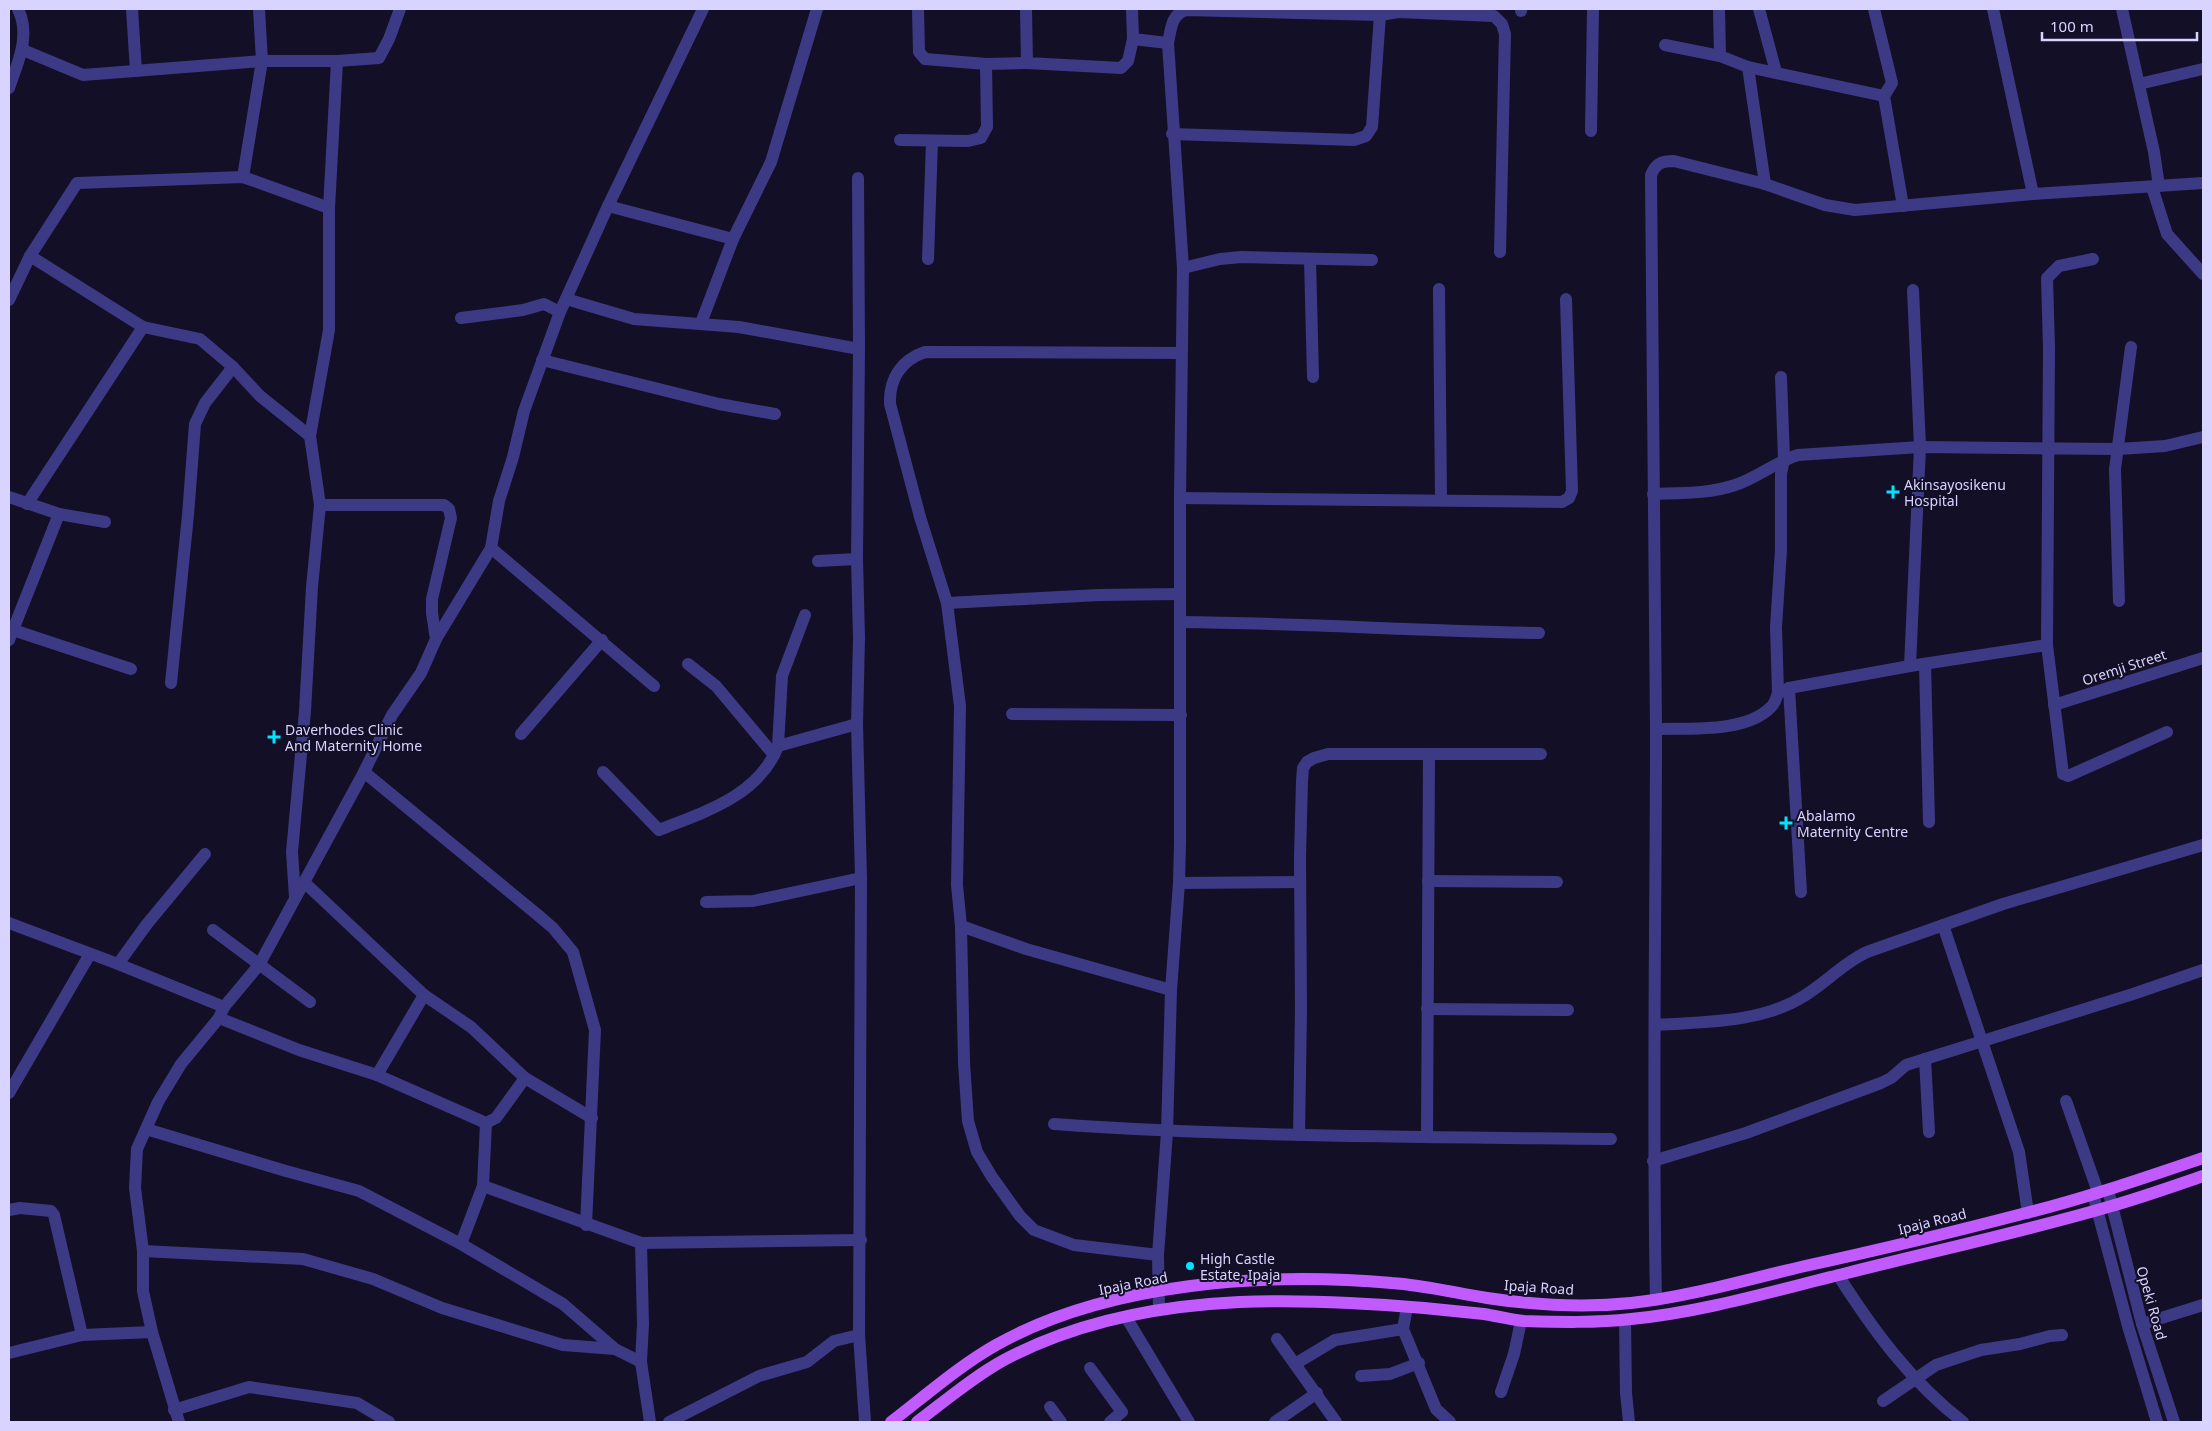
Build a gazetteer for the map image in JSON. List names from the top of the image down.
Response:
{
  "streets": {
    "main road": ["Ipaja Road"],
    "street": ["Oremji Street", "Opeki Road"]
  },
  "crossings": [
    ["Ipaja Road", "Opeki Road"]
  ],
  "places": {
    "health": ["Akinsayosikenu Hospital", "Daverhodes Clinic And Maternity Home", "Abalamo Maternity Centre"],
    "other": ["High Castle Estate, Ipaja"]
  },
  "scale_bar": "100 m"
}
